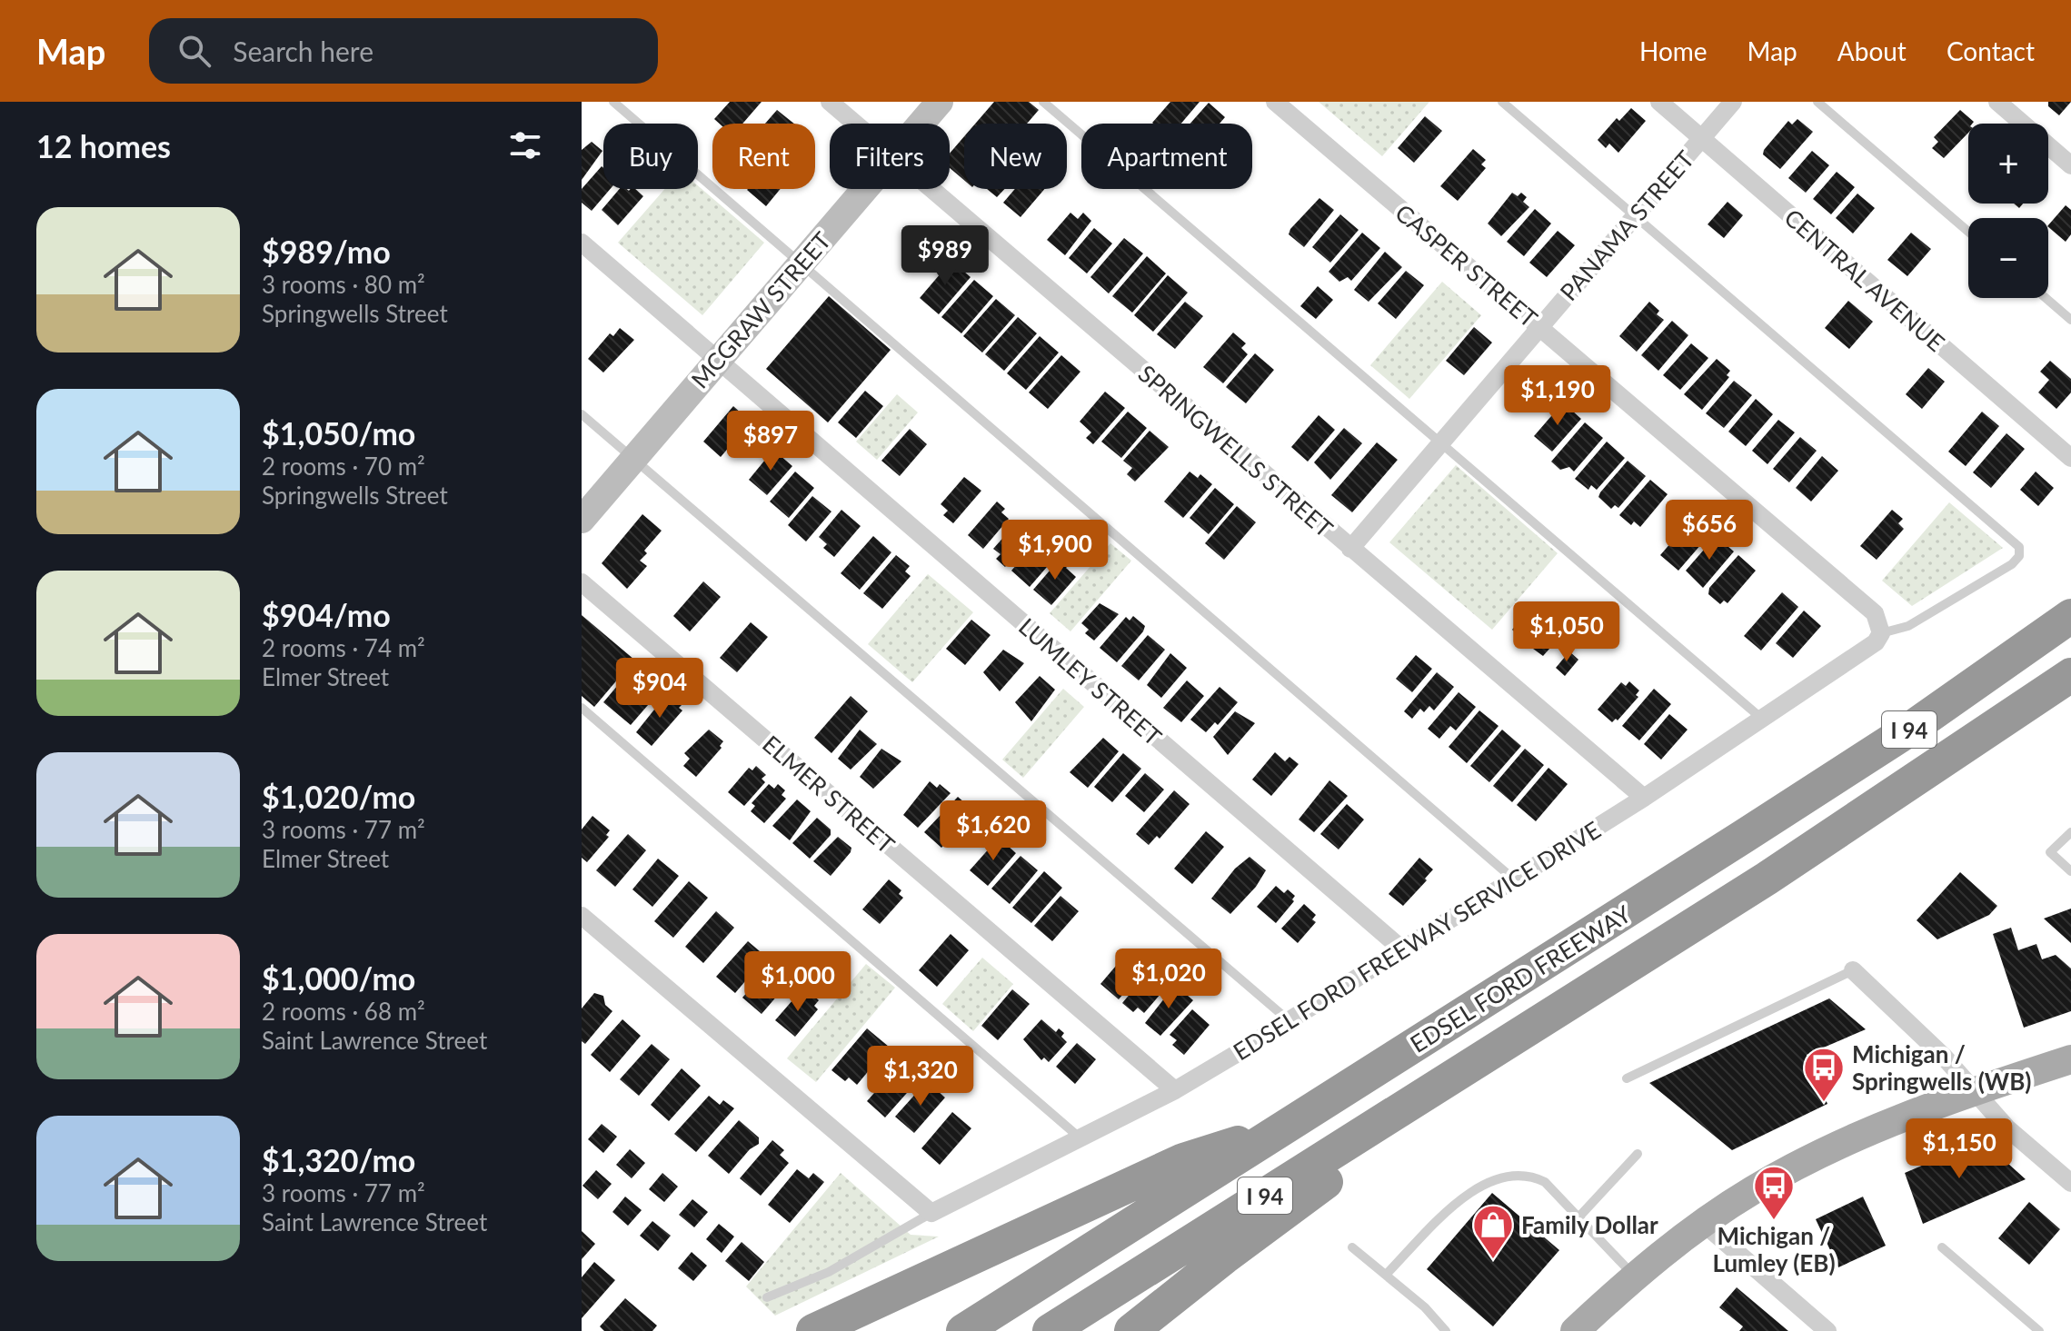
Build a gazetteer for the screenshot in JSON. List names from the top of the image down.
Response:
{
  "streets": {
    "highway": ["I 94", "EDSEL FORD FREEWAY"],
    "street": [
      "PANAMA STREET",
      "CASPER STREET",
      "CENTRAL AVENUE",
      "MCGRAW STREET",
      "SPRINGWELLS STREET",
      "LUMLEY STREET",
      "ELMER STREET",
      "EDSEL FORD FREEWAY SERVICE DRIVE"
    ]
  },
  "crossings": [
    ["PANAMA STREET", "CASPER STREET"],
    ["PANAMA STREET", "CENTRAL AVENUE"],
    ["PANAMA STREET", "SPRINGWELLS STREET"],
    ["CASPER STREET", "EDSEL FORD FREEWAY SERVICE DRIVE"],
    ["MCGRAW STREET", "LUMLEY STREET"],
    ["SPRINGWELLS STREET", "EDSEL FORD FREEWAY SERVICE DRIVE"],
    ["LUMLEY STREET", "EDSEL FORD FREEWAY SERVICE DRIVE"],
    ["ELMER STREET", "EDSEL FORD FREEWAY SERVICE DRIVE"]
  ],
  "places": {
    "bus stop": ["Michigan / Springwells (WB)", "Michigan / Lumley (EB)"],
    "shop": ["Family Dollar"]
  },
  "page": {
    "header": "Map",
    "search": "Search here",
    "nav": [
      "Home",
      "Map",
      "About",
      "Contact"
    ],
    "heading": "12 homes",
    "map_buttons": ["+", "−"],
    "chip": [
      "Buy",
      "Rent",
      "Filters",
      "New",
      "Apartment"
    ],
    "list": [
      {
        "name": "$989/mo",
        "note": "3 rooms · 80 m² · Springwells Street"
      },
      {
        "name": "$1,050/mo",
        "note": "2 rooms · 70 m² · Springwells Street"
      },
      {
        "name": "$904/mo",
        "note": "2 rooms · 74 m² · Elmer Street"
      },
      {
        "name": "$1,020/mo",
        "note": "3 rooms · 77 m² · Elmer Street"
      },
      {
        "name": "$1,000/mo",
        "note": "2 rooms · 68 m² · Saint Lawrence Street"
      },
      {
        "name": "$1,320/mo",
        "note": "3 rooms · 77 m² · Saint Lawrence Street"
      }
    ],
    "price": [
      "$989",
      "$1,190",
      "$897",
      "$656",
      "$1,900",
      "$1,050",
      "$904",
      "$1,620",
      "$1,020",
      "$1,000",
      "$1,320",
      "$1,150"
    ]
  }
}
